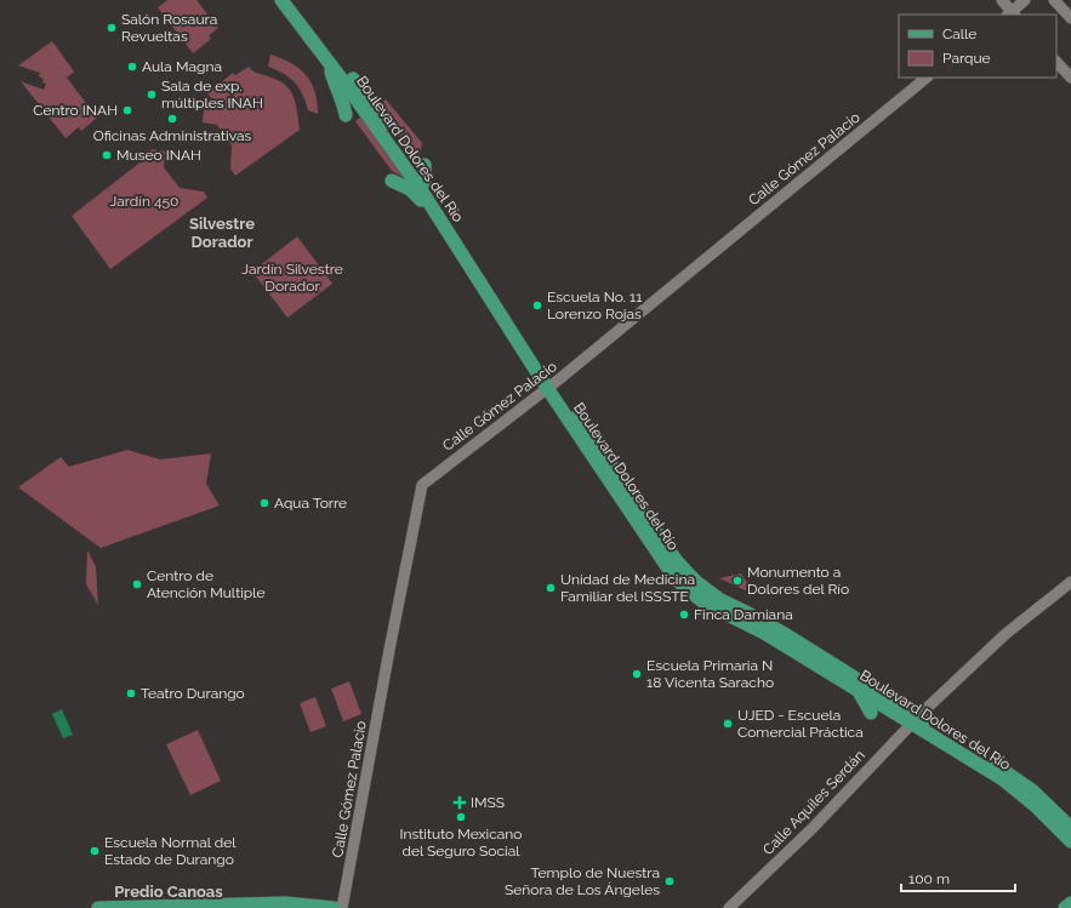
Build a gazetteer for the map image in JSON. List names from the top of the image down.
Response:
{
  "streets": {
    "main road": ["Boulevard Dolores del Río"],
    "street": ["Calle Gómez Palacio", "Calle Aquiles Serdán"]
  },
  "crossings": [
    ["Boulevard Dolores del Río", "Calle Gómez Palacio"],
    ["Boulevard Dolores del Río", "Calle Aquiles Serdán"]
  ],
  "districts": ["Silvestre Dorador", "Predio Canoas"],
  "parks": ["Jardín 450", "Jardín Silvestre Dorador"],
  "places": {
    "other": [
      "Salón Rosaura Revueltas",
      "Aula Magna",
      "Sala de exp. múltiples INAH",
      "Centro INAH",
      "Oficinas Administrativas",
      "Museo INAH",
      "Escuela No. 11 Lorenzo Rojas",
      "Aqua Torre",
      "Monumento a Dolores del Río",
      "Centro de Atención Multiple",
      "Unidad de Medicina Familiar del ISSSTE",
      "Finca Damiana",
      "Escuela Primaria N 18 Vicenta Saracho",
      "Teatro Durango",
      "UJED - Escuela Comercial Práctica",
      "Instituto Mexicano del Seguro Social",
      "Escuela Normal del Estado de Durango",
      "Templo de Nuestra Señora de Los Ángeles"
    ],
    "health": ["IMSS"]
  },
  "legend": ["Calle", "Parque"],
  "scale_bar": "100 m"
}
